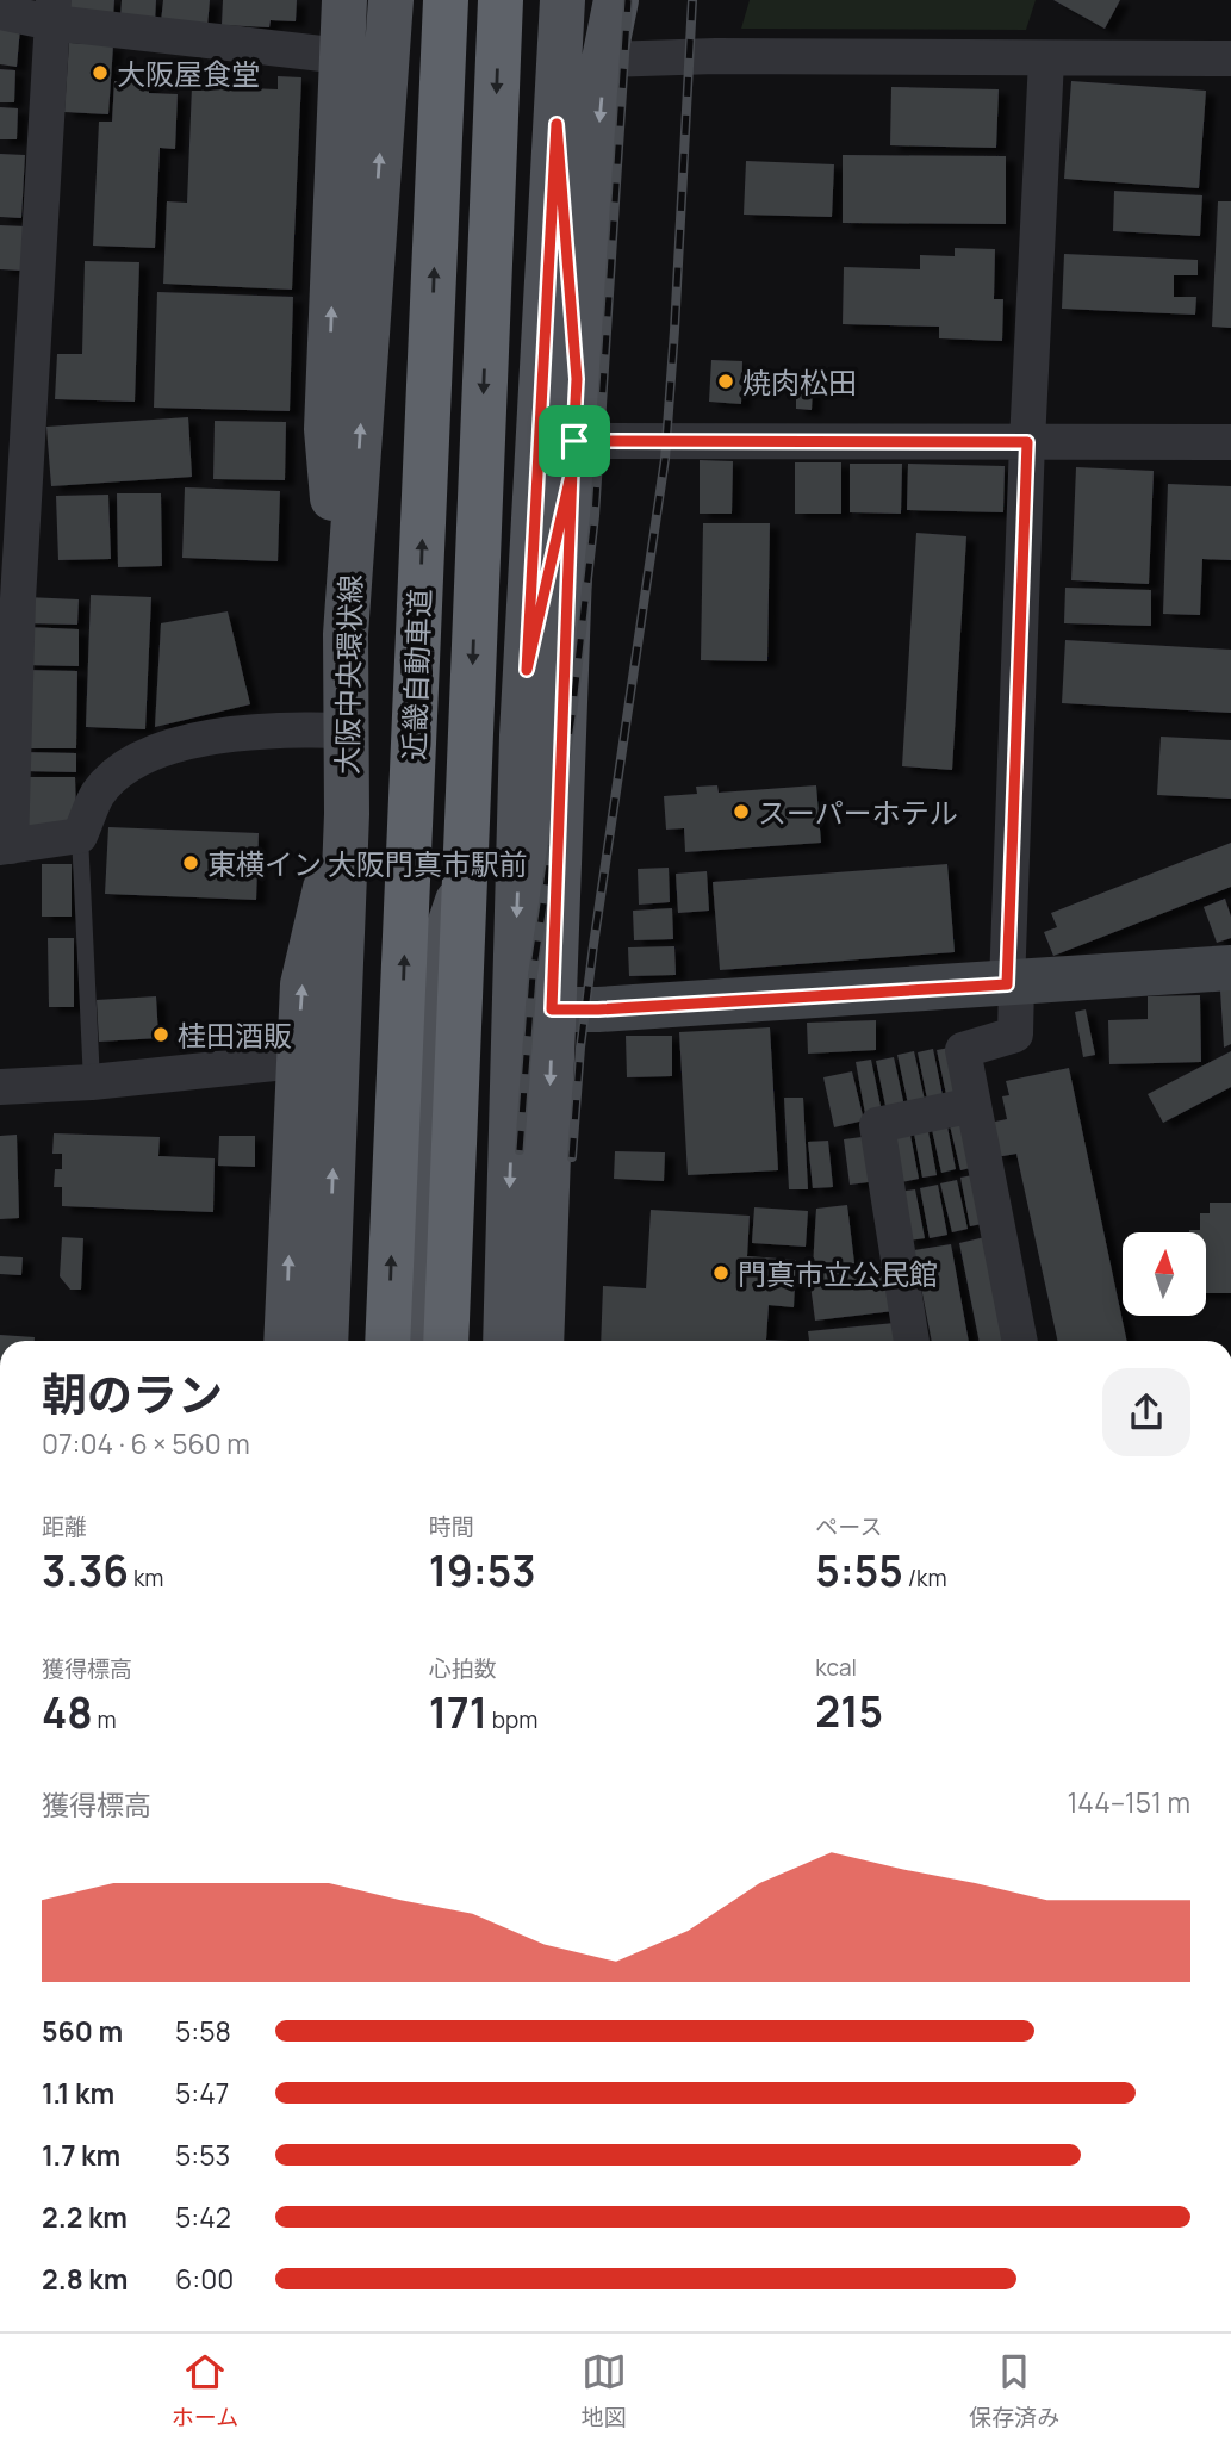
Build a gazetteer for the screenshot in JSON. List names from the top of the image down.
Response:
{
  "streets": {
    "highway": ["近畿自動車道"],
    "main road": ["大阪中央環状線"]
  },
  "places": [
    "大阪屋食堂",
    "焼肉松田",
    "スーパーホテル",
    "東横イン 大阪門真市駅前",
    "桂田酒販",
    "門真市立公民館"
  ],
  "north": "top",
  "page": {
    "heading": ["朝のラン", "07:04 · 6 × 560 m"],
    "stats": [
      ["距離", "3.36 km"],
      ["時間", "19:53"],
      ["ペース", "5:55 /km"],
      ["獲得標高", "48 m"],
      ["心拍数", "171 bpm"],
      ["kcal", "215"]
    ],
    "chart": ["獲得標高", "144–151 m"],
    "list": [
      {
        "name": "560 m",
        "note": "5:58"
      },
      {
        "name": "1.1 km",
        "note": "5:47"
      },
      {
        "name": "1.7 km",
        "note": "5:53"
      },
      {
        "name": "2.2 km",
        "note": "5:42"
      },
      {
        "name": "2.8 km",
        "note": "6:00"
      }
    ],
    "tabs": ["ホーム", "地図", "保存済み"]
  }
}
